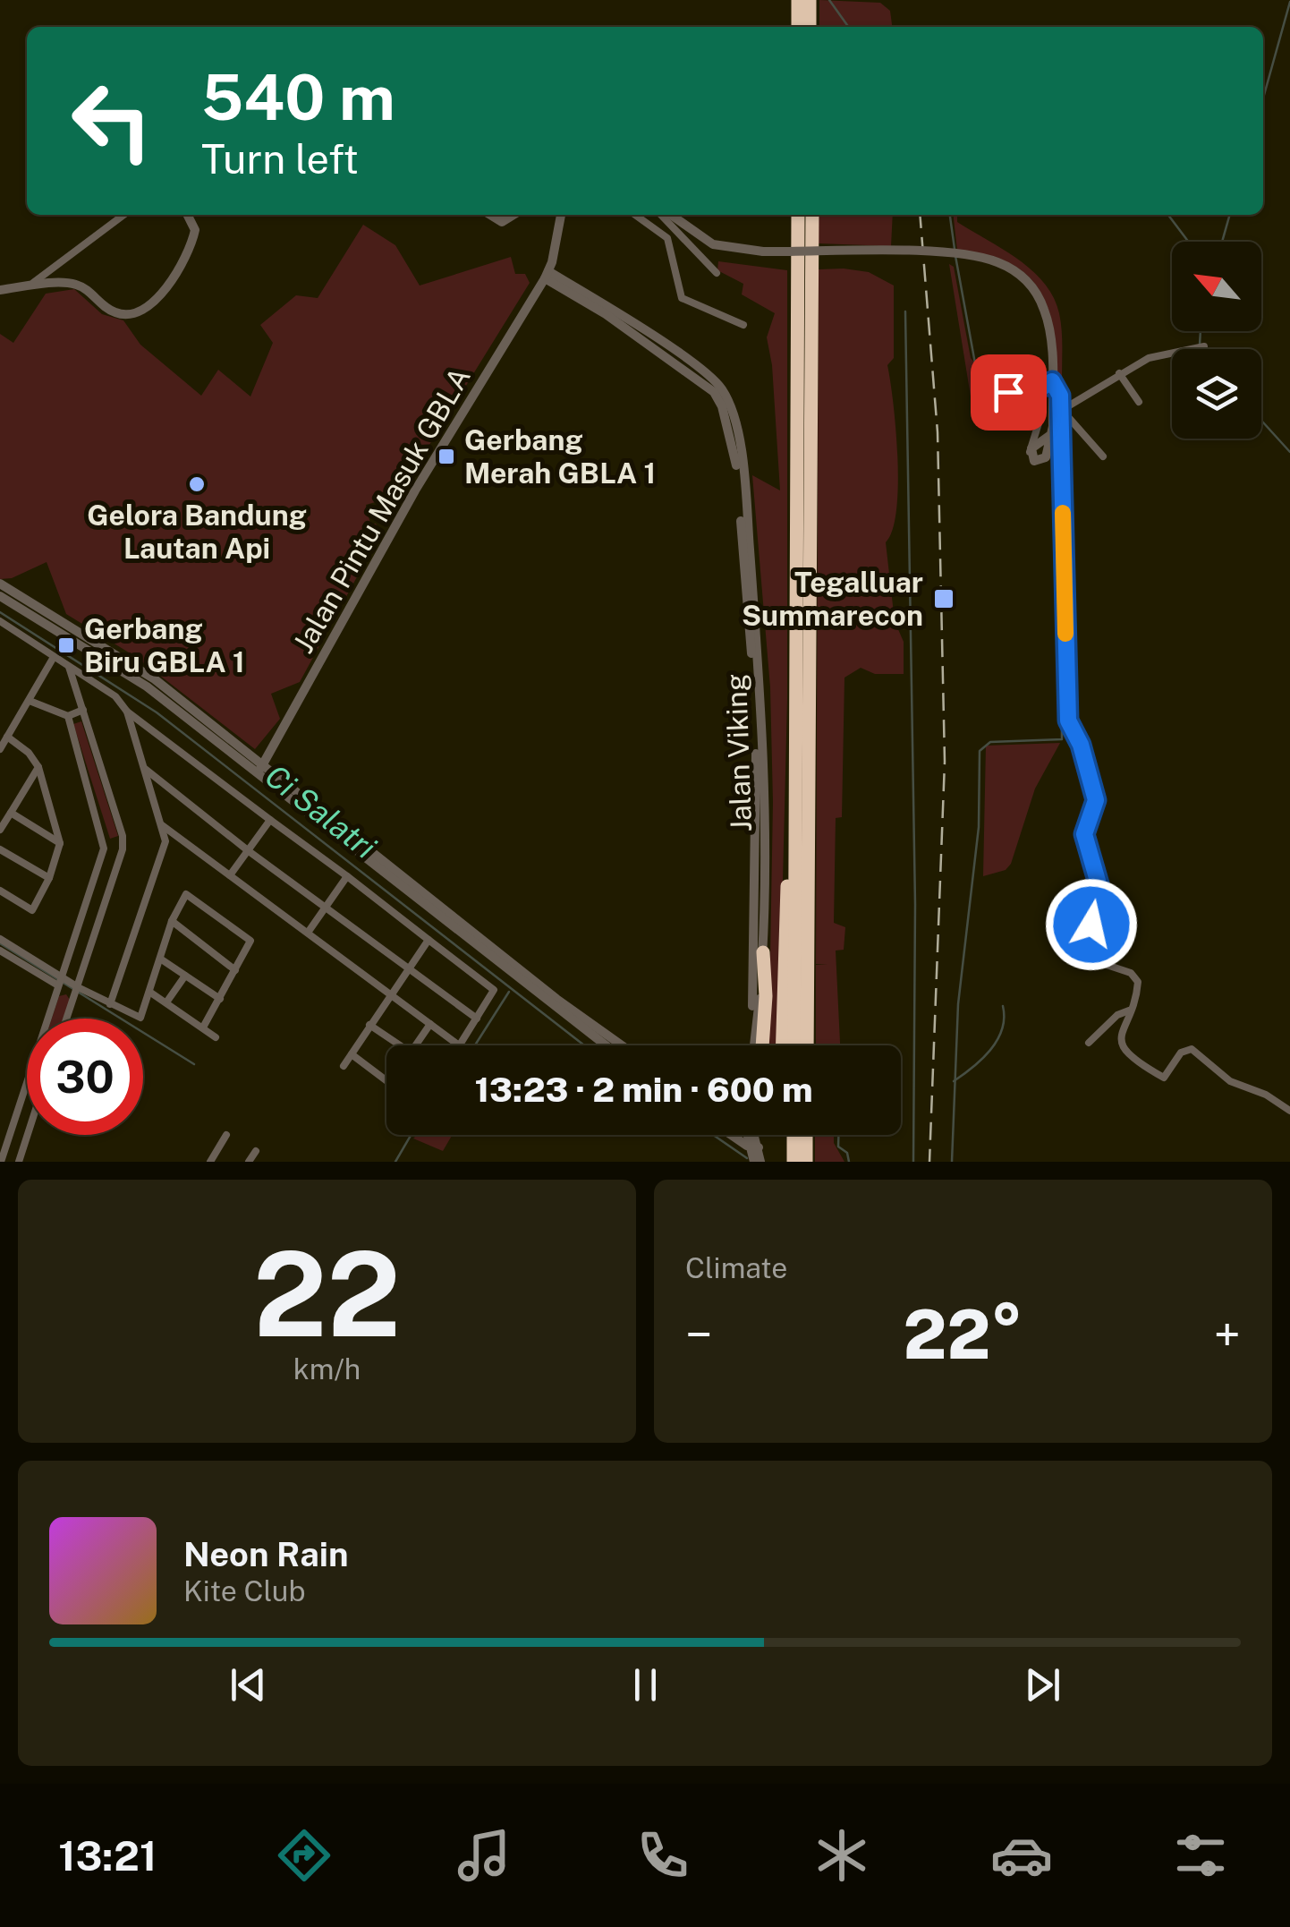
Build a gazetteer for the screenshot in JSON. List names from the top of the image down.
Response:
{
  "streets": {
    "street": ["Jalan Pintu Masuk GBLA", "Jalan Viking"]
  },
  "crossings": [
    ["Jalan Pintu Masuk GBLA", "Jalan Viking"]
  ],
  "water": ["Ci Salatri"],
  "places": {
    "transit": ["Gerbang Merah GBLA 1", "Tegalluar Summarecon", "Gerbang Biru GBLA 1"],
    "other": ["Gelora Bandung Lautan Api"]
  },
  "north": "top left",
  "page": {
    "turn": ["540 m", "Turn left"],
    "limit": "30",
    "trip": "13:23 · 2 min · 600 m",
    "tile": [
      ["22", "km/h"],
      "Climate"
    ],
    "heat": ["−", "22°", "+"],
    "song": ["Neon Rain", "Kite Club"],
    "tabs": "13:21"
  }
}
